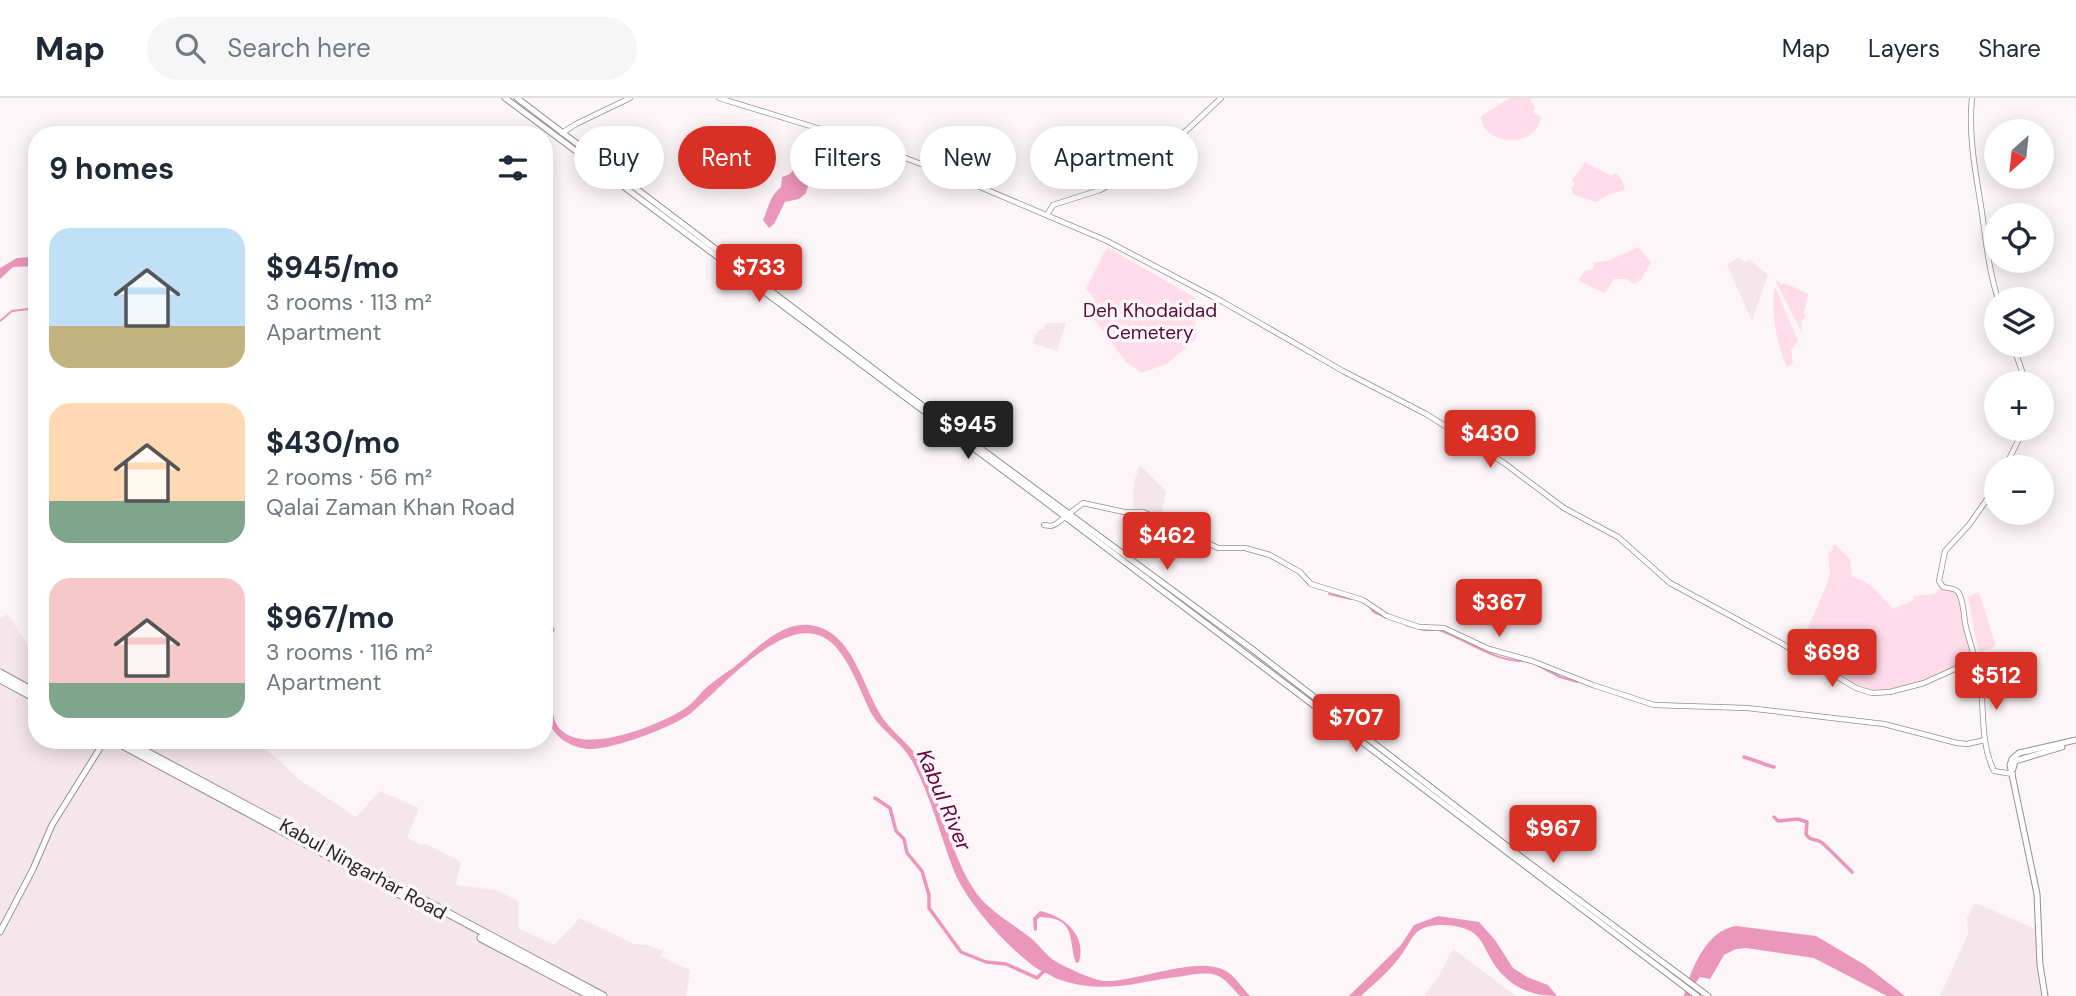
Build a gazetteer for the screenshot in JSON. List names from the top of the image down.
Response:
{
  "streets": {
    "highway": ["Kabul Ningarhar Road"]
  },
  "water": ["Kabul River"],
  "parks": ["Deh Khodaidad Cemetery"],
  "north": "bottom left",
  "page": {
    "header": "Map",
    "search": "Search here",
    "nav": ["Map", "Layers", "Share"],
    "map_buttons": ["+", "−"],
    "chip": [
      "Buy",
      "Rent",
      "Filters",
      "New",
      "Apartment"
    ],
    "heading": "9 homes",
    "list": [
      {
        "name": "$945/mo",
        "note": "3 rooms · 113 m² · Apartment"
      },
      {
        "name": "$430/mo",
        "note": "2 rooms · 56 m² · Qalai Zaman Khan Road"
      },
      {
        "name": "$967/mo",
        "note": "3 rooms · 116 m² · Apartment"
      }
    ],
    "price": [
      "$733",
      "$945",
      "$430",
      "$462",
      "$367",
      "$698",
      "$512",
      "$707",
      "$967"
    ]
  }
}
